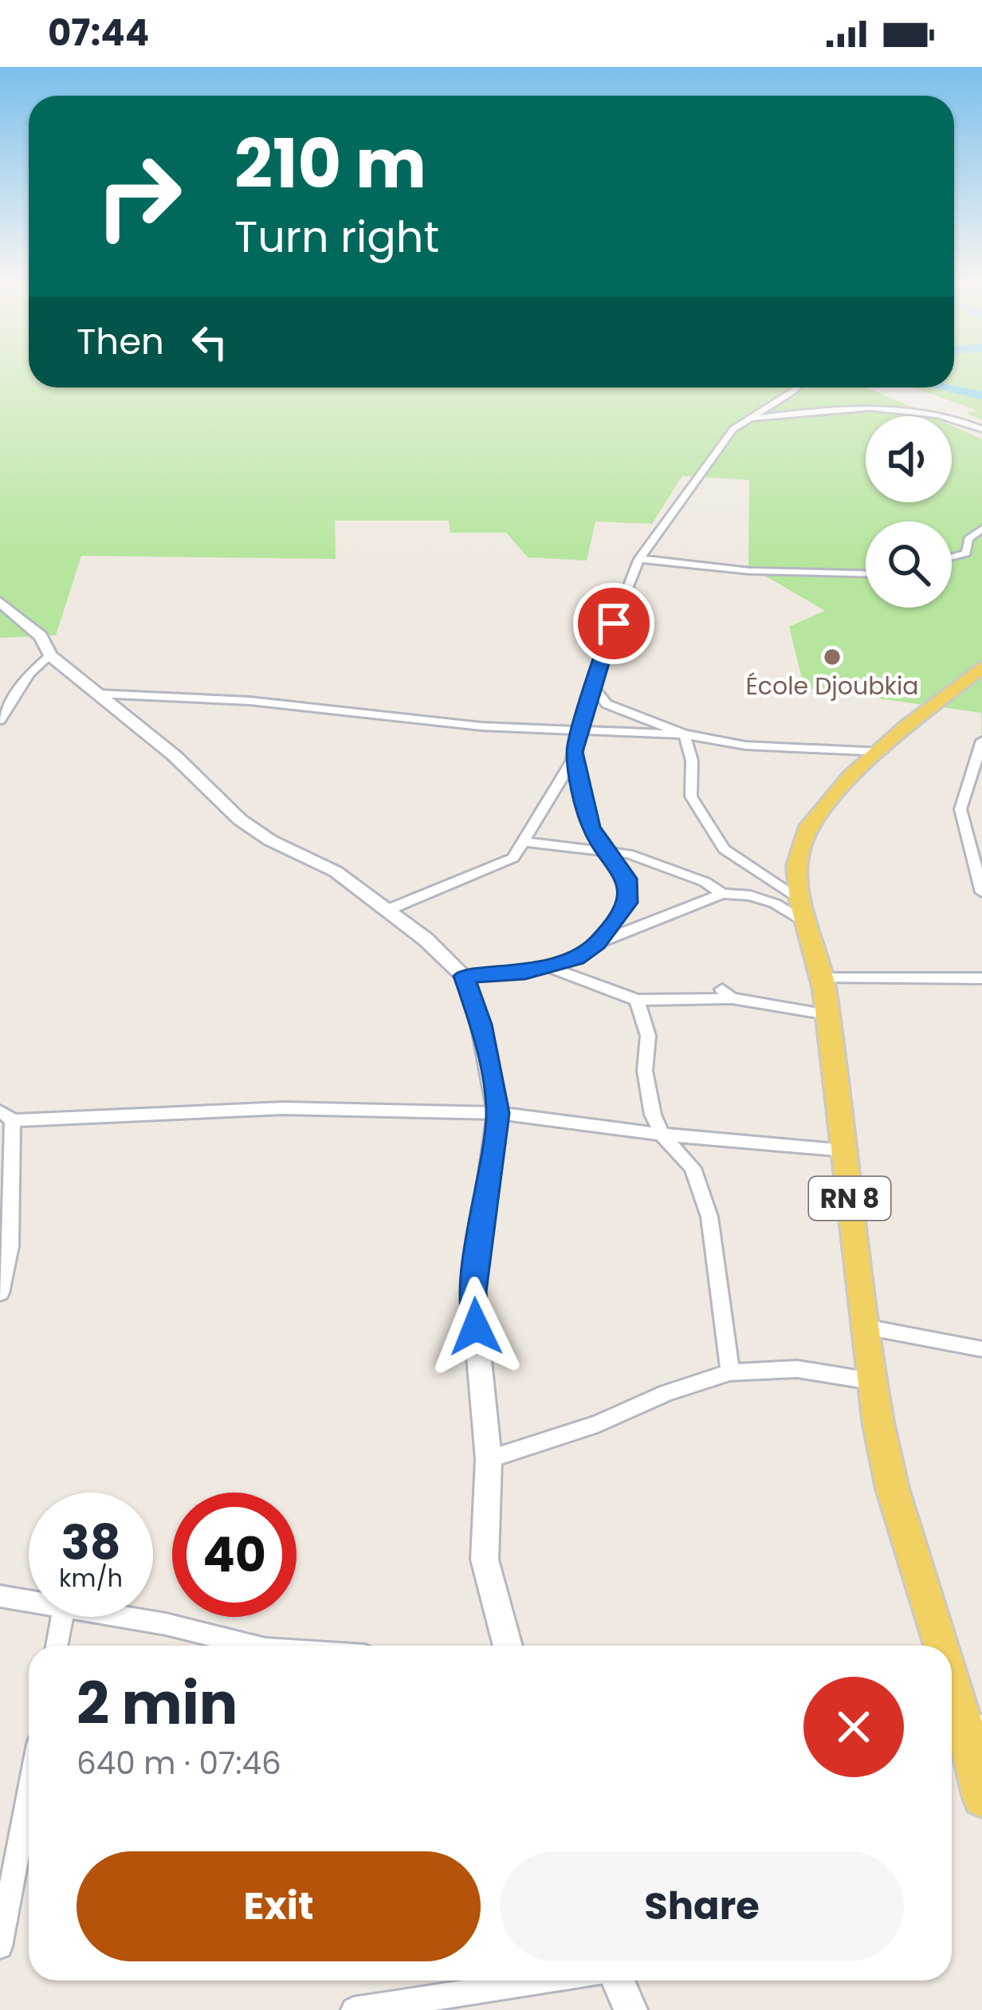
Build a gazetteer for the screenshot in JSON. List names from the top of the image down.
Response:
{
  "streets": {
    "main road": ["RN 8"]
  },
  "places": ["École Djoubkia"],
  "page": {
    "status": "07:44",
    "turn": ["210 m", "Turn right"],
    "then": "Then",
    "speed": "38 km/h",
    "limit": "40",
    "heading": ["2 min", "640 m · 07:46"],
    "buttons": ["Exit", "Share"]
  }
}
